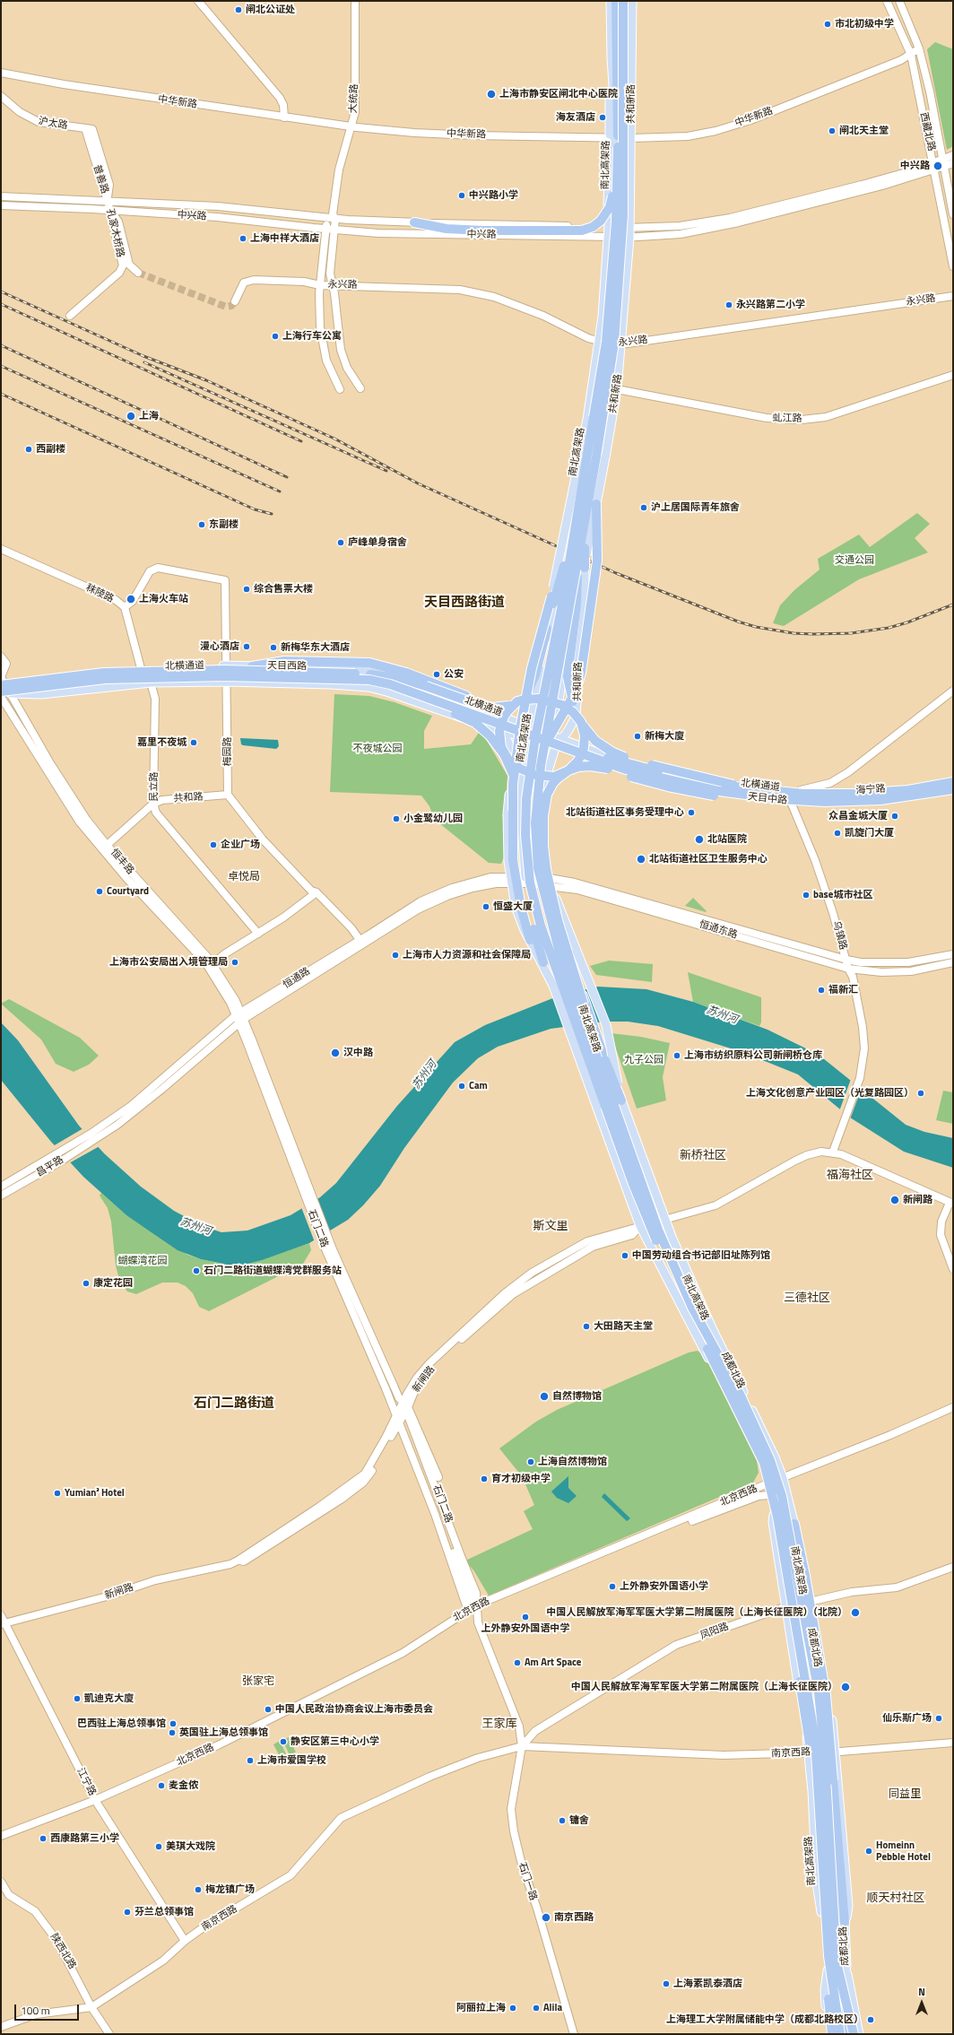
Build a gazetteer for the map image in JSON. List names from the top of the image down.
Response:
{
  "streets": {
    "highway": ["南北高架路", "北横通道"],
    "main road": [
      "大统路",
      "中华新路",
      "共和新路",
      "沪太路",
      "西藏北路",
      "普善路",
      "中兴路",
      "孔家木桥路",
      "永兴路",
      "虬江路",
      "秣陵路",
      "天目西路",
      "梅园路",
      "民立路",
      "海宁路",
      "共和路",
      "天目中路",
      "恒丰路",
      "恒通东路",
      "乌镇路",
      "恒通路",
      "昌平路",
      "石门二路",
      "成都北路",
      "新闸路",
      "北京西路",
      "凤阳路",
      "南京西路",
      "江宁路",
      "石门一路",
      "陕西北路"
    ]
  },
  "crossings": [
    ["大统路", "中华新路"],
    ["大统路", "中兴路"],
    ["大统路", "永兴路"],
    ["中华新路", "共和新路"],
    ["中华新路", "西藏北路"],
    ["中华新路", "南北高架路"],
    ["共和新路", "南北高架路"],
    ["共和新路", "中兴路"],
    ["共和新路", "永兴路"],
    ["共和新路", "虬江路"],
    ["共和新路", "天目西路"],
    ["共和新路", "天目中路"],
    ["共和新路", "恒通东路"],
    ["共和新路", "恒通路"],
    ["共和新路", "成都北路"],
    ["沪太路", "普善路"],
    ["西藏北路", "中兴路"],
    ["南北高架路", "成都北路"],
    ["南北高架路", "南京西路"],
    ["普善路", "中兴路"],
    ["普善路", "孔家木桥路"],
    ["中兴路", "孔家木桥路"],
    ["秣陵路", "梅园路"],
    ["秣陵路", "民立路"],
    ["北横通道", "天目西路"],
    ["北横通道", "海宁路"],
    ["北横通道", "恒丰路"],
    ["天目西路", "梅园路"],
    ["天目西路", "民立路"],
    ["天目西路", "天目中路"],
    ["天目西路", "恒丰路"],
    ["天目西路", "成都北路"],
    ["梅园路", "共和路"],
    ["民立路", "共和路"],
    ["海宁路", "天目中路"],
    ["海宁路", "乌镇路"],
    ["共和路", "恒丰路"],
    ["天目中路", "乌镇路"],
    ["恒丰路", "恒通路"],
    ["恒丰路", "石门二路"],
    ["恒通东路", "乌镇路"],
    ["恒通东路", "恒通路"],
    ["乌镇路", "新闸路"],
    ["恒通路", "昌平路"],
    ["石门二路", "新闸路"],
    ["石门二路", "北京西路"],
    ["石门二路", "凤阳路"],
    ["石门二路", "南京西路"],
    ["石门二路", "石门一路"],
    ["成都北路", "新闸路"],
    ["成都北路", "北京西路"],
    ["成都北路", "凤阳路"],
    ["成都北路", "南京西路"],
    ["新闸路", "江宁路"],
    ["北京西路", "江宁路"],
    ["凤阳路", "南京西路"],
    ["凤阳路", "石门一路"],
    ["南京西路", "江宁路"],
    ["南京西路", "石门一路"],
    ["南京西路", "陕西北路"]
  ],
  "districts": [
    "天目西路街道",
    "卓悦局",
    "新桥社区",
    "福海社区",
    "斯文里",
    "三德社区",
    "石门二路街道",
    "张家宅",
    "王家厍",
    "同益里",
    "顺天村社区"
  ],
  "water": ["苏州河"],
  "parks": [
    "交通公园",
    "不夜城公园",
    "九子公园",
    "蝴蝶湾花园"
  ],
  "places": [
    "闸北公证处",
    "市北初级中学",
    "上海市静安区闸北中心医院",
    "海友酒店",
    "闸北天主堂",
    "中兴路",
    "中兴路小学",
    "上海中祥大酒店",
    "永兴路第二小学",
    "上海行车公寓",
    "上海",
    "西副楼",
    "沪上居国际青年旅舍",
    "东副楼",
    "庐峰单身宿舍",
    "综合售票大楼",
    "上海火车站",
    "漫心酒店",
    "新梅华东大酒店",
    "公安",
    "新梅大廈",
    "嘉里不夜城",
    "北站街道社区事务受理中心",
    "众昌金城大厦",
    "小金鹭幼儿园",
    "凯旋门大厦",
    "北站医院",
    "企业广场",
    "北站街道社区卫生服务中心",
    "Courtyard",
    "base城市社区",
    "恒盛大厦",
    "上海市人力资源和社会保障局",
    "上海市公安局出入境管理局",
    "福新汇",
    "汉中路",
    "上海市纺织原料公司新闸桥仓库",
    "Cam",
    "上海文化创意产业园区（光复路园区）",
    "新闸路",
    "中国劳动组合书记部旧址陈列馆",
    "石门二路街道蝴蝶湾党群服务站",
    "康定花园",
    "大田路天主堂",
    "自然博物馆",
    "上海自然博物馆",
    "育才初级中学",
    "Yumian³ Hotel",
    "上外静安外国语小学",
    "中国人民解放军海军军医大学第二附属医院（上海长征医院）（北院）",
    "上外静安外国语中学",
    "Am Art Space",
    "中国人民解放军海军军医大学第二附属医院（上海长征医院）",
    "凱迪克大廈",
    "中国人民政治协商会议上海市委员会",
    "仙乐斯广场",
    "巴西驻上海总领事馆",
    "英国驻上海总领事馆",
    "静安区第三中心小学",
    "上海市爱国学校",
    "麦金侬",
    "镛舍",
    "西康路第三小学",
    "美琪大戏院",
    "Homeinn Pebble Hotel",
    "梅龙镇广场",
    "芬兰总领事馆",
    "南京西路",
    "上海素凯泰酒店",
    "阿丽拉上海",
    "Alila",
    "上海理工大学附属储能中学（成都北路校区）"
  ],
  "scale_bar": "100 m",
  "north": "top"
}
